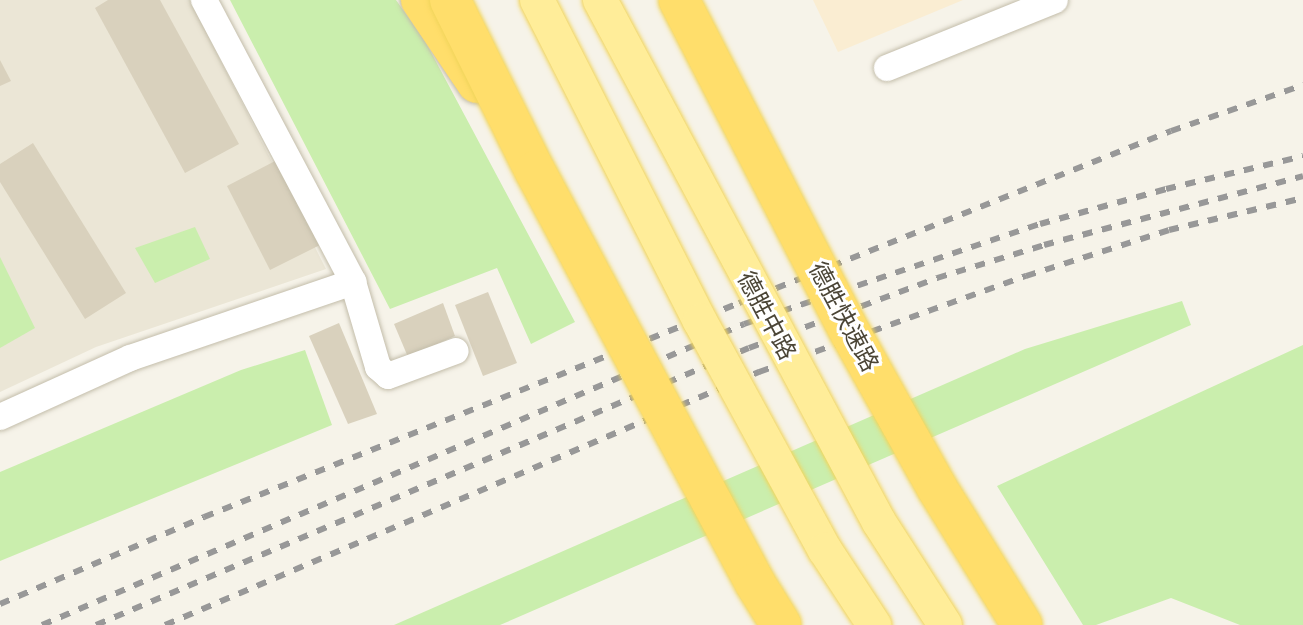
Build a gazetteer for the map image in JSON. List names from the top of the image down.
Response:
{
  "streets": {
    "highway": ["德胜快速路"],
    "main road": ["德胜中路"]
  }
}
